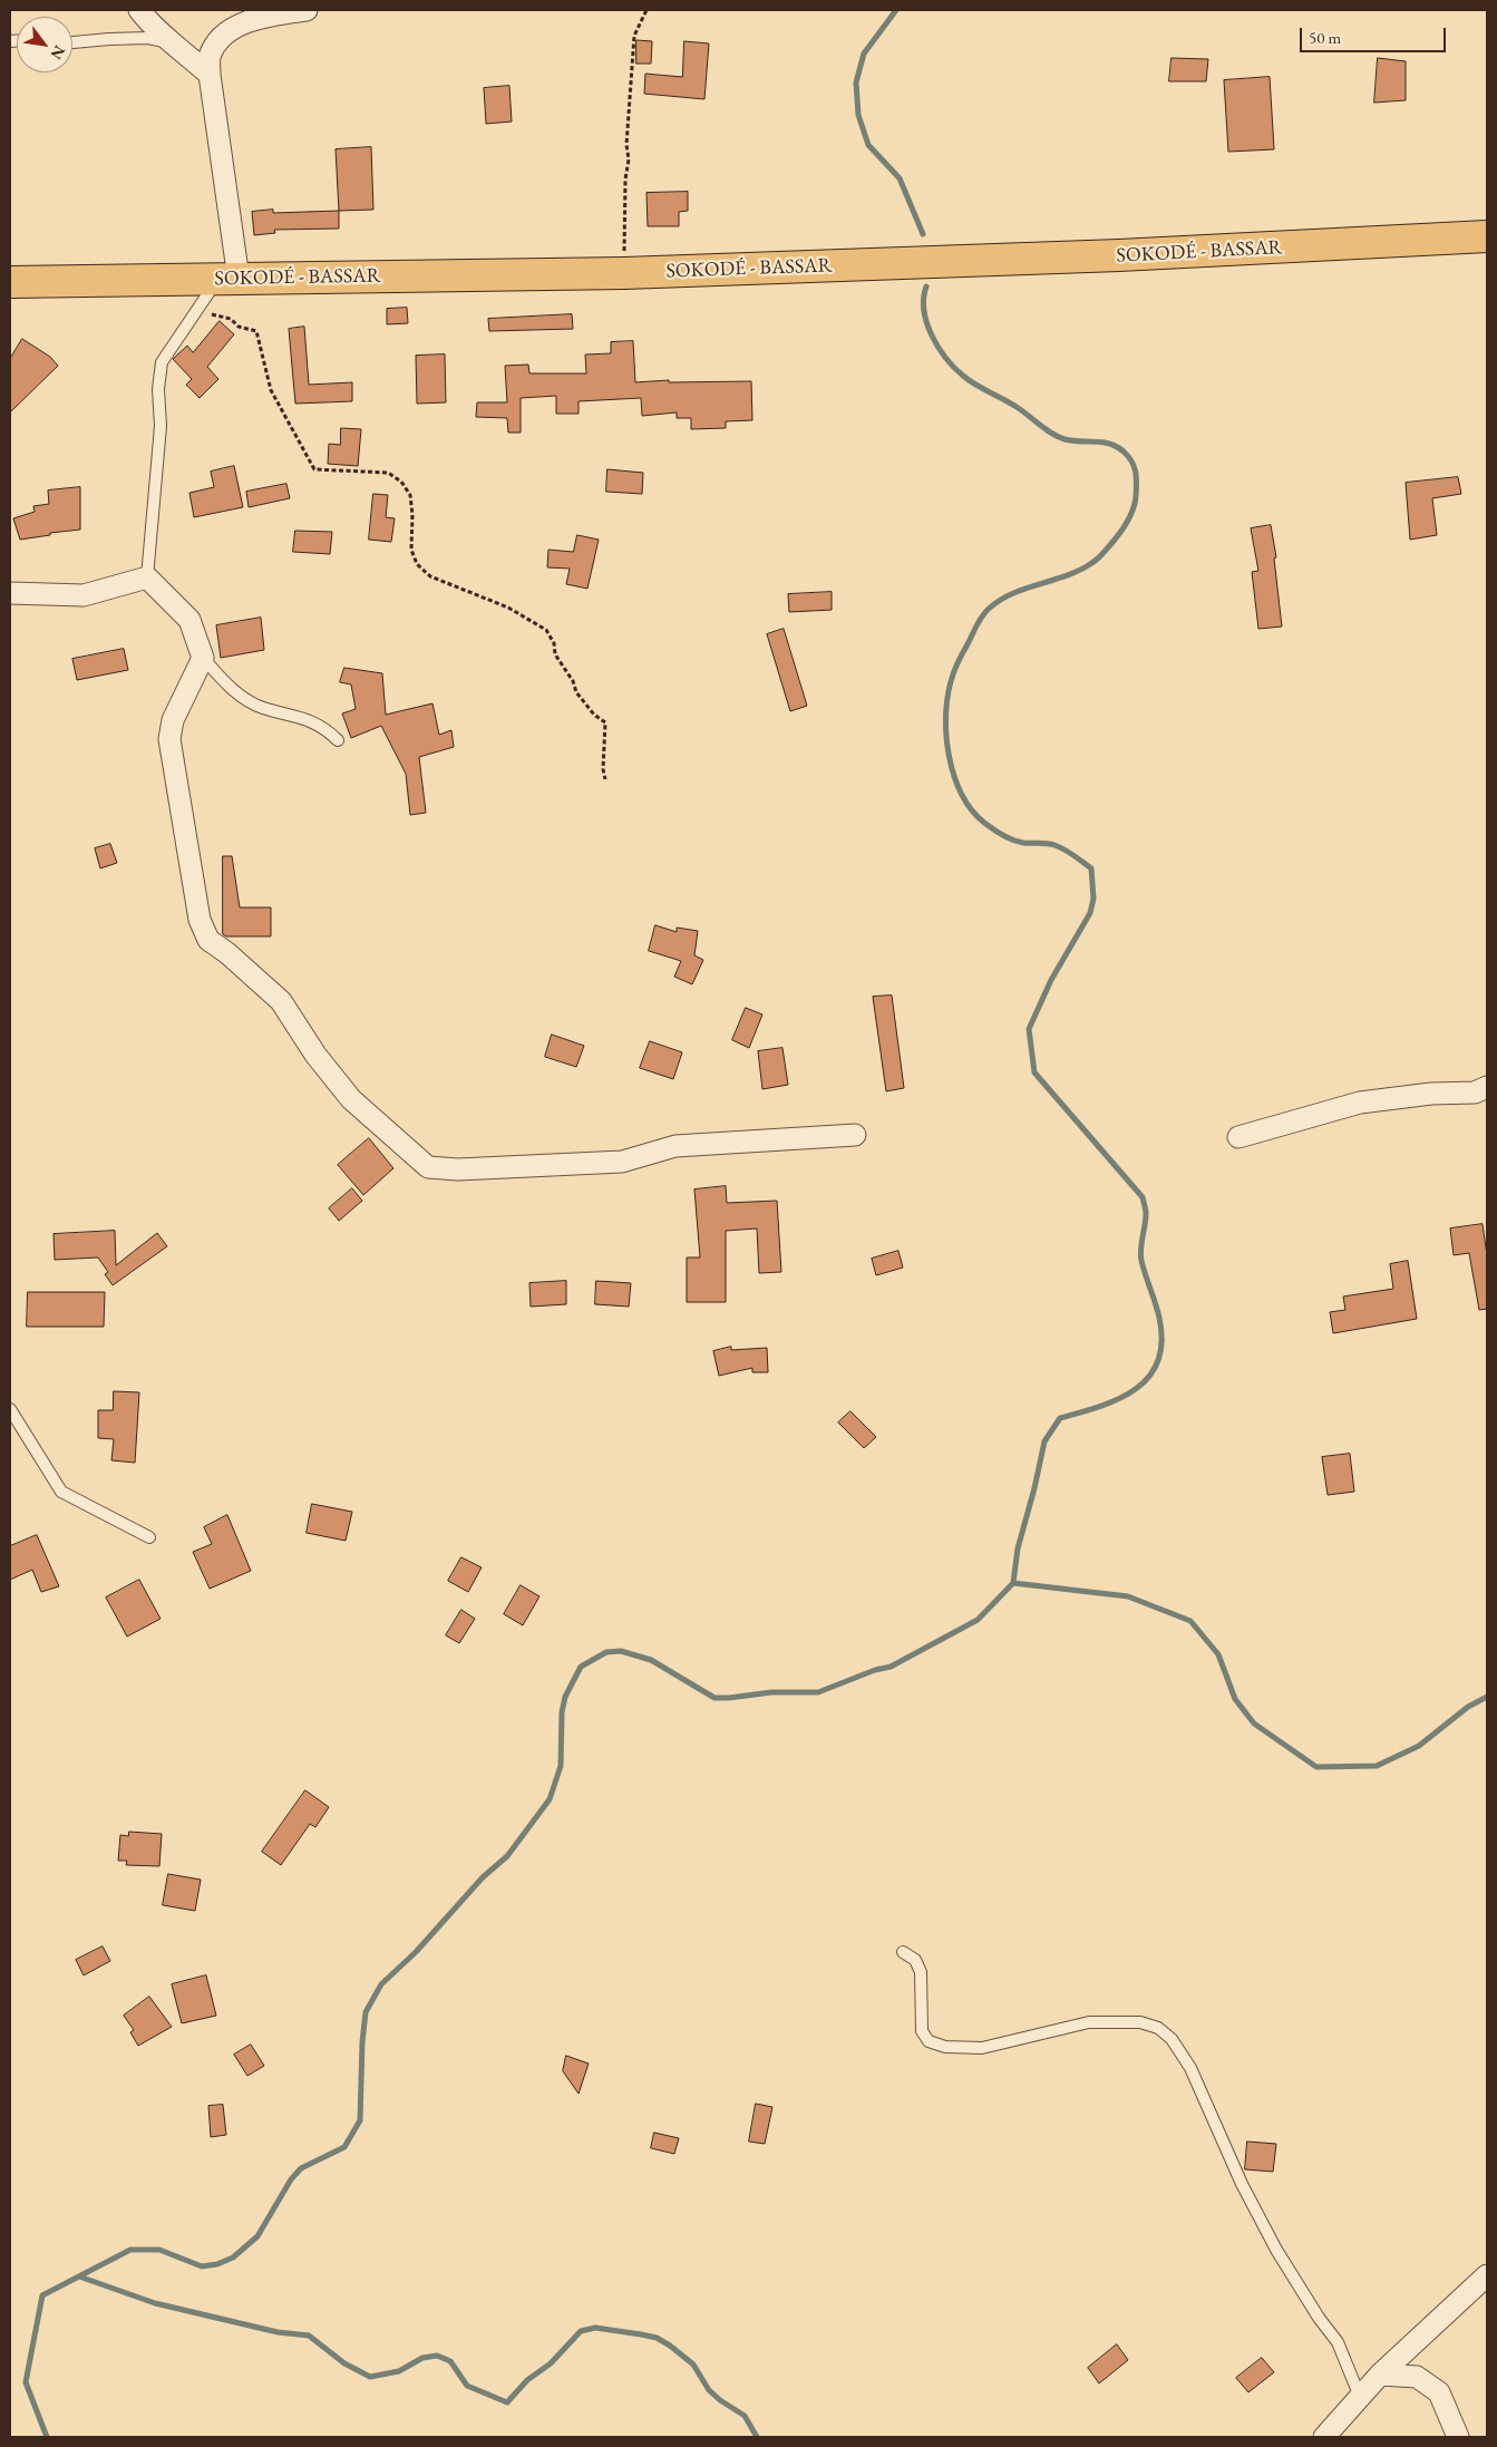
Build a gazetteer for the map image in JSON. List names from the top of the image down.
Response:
{
  "streets": {
    "main road": ["SOKODÉ - BASSAR"]
  },
  "scale_bar": "50 m",
  "north": "bottom right"
}
